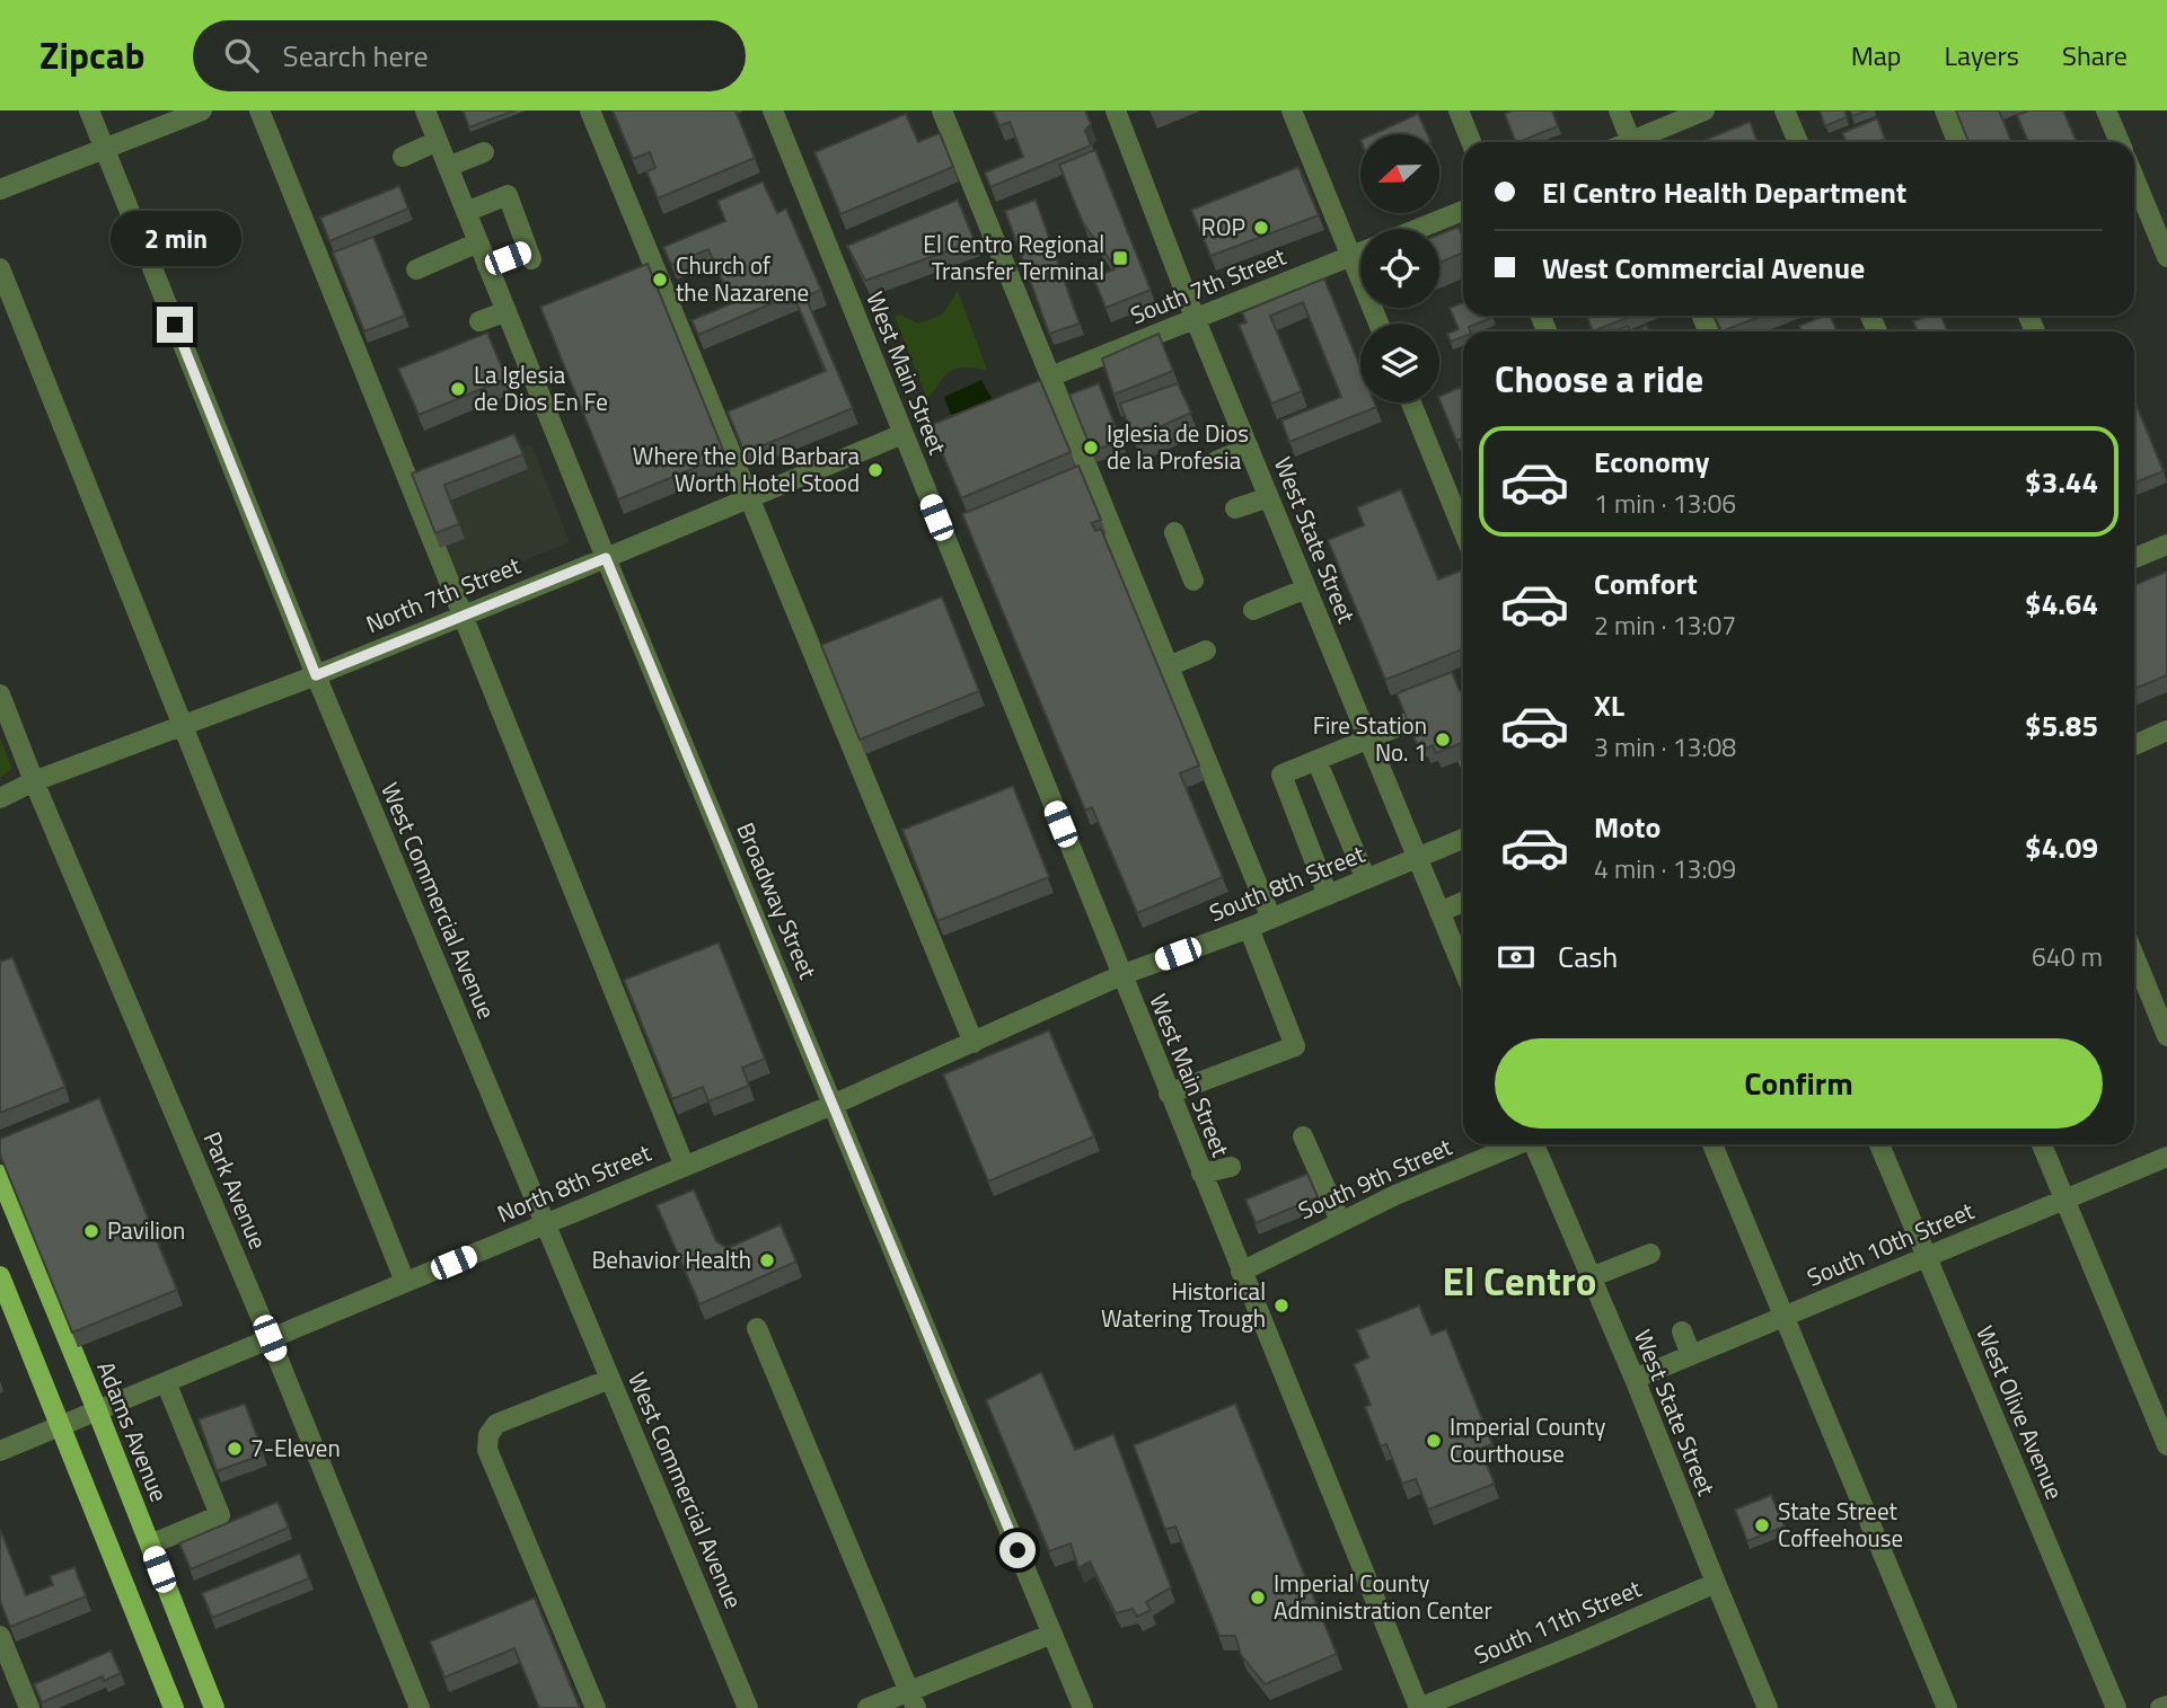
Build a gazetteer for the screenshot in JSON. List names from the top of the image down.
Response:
{
  "streets": {
    "main road": ["Adams Avenue"],
    "street": [
      "South 7th Street",
      "West Main Street",
      "West State Street",
      "North 7th Street",
      "South 8th Street",
      "West Commercial Avenue",
      "Broadway Street",
      "South 9th Street",
      "North 8th Street",
      "Park Avenue",
      "South 10th Street",
      "West Olive Avenue",
      "South 11th Street"
    ]
  },
  "crossings": [
    ["South 7th Street", "West State Street"],
    ["West Main Street", "North 7th Street"],
    ["West Main Street", "South 8th Street"],
    ["West Main Street", "South 9th Street"],
    ["West Main Street", "North 8th Street"],
    ["West Main Street", "South 11th Street"],
    ["West State Street", "South 8th Street"],
    ["West State Street", "South 10th Street"],
    ["West State Street", "South 11th Street"],
    ["North 7th Street", "West Commercial Avenue"],
    ["North 7th Street", "Broadway Street"],
    ["North 7th Street", "Park Avenue"],
    ["South 8th Street", "North 8th Street"],
    ["West Commercial Avenue", "North 8th Street"],
    ["Broadway Street", "North 8th Street"],
    ["North 8th Street", "Park Avenue"],
    ["North 8th Street", "Adams Avenue"],
    ["South 10th Street", "West Olive Avenue"]
  ],
  "districts": ["El Centro"],
  "places": {
    "other": [
      "ROP",
      "Church of the Nazarene",
      "La Iglesia de Dios En Fe",
      "Iglesia de Dios de la Profesia",
      "Where the Old Barbara Worth Hotel Stood",
      "Fire Station No. 1",
      "Pavilion",
      "Behavior Health",
      "Historical Watering Trough",
      "Imperial County Courthouse",
      "7-Eleven",
      "State Street Coffeehouse",
      "Imperial County Administration Center"
    ],
    "transit": ["El Centro Regional Transfer Terminal"]
  },
  "north": "left",
  "page": {
    "header": "Zipcab",
    "search": "Search here",
    "nav": ["Map", "Layers", "Share"],
    "banner": ["El Centro Health Department", "West Commercial Avenue"],
    "bubble": "2 min",
    "heading": "Choose a ride",
    "list": [
      {
        "name": "Economy",
        "note": "1 min · 13:06",
        "value": "$3.44"
      },
      {
        "name": "Comfort",
        "note": "2 min · 13:07",
        "value": "$4.64"
      },
      {
        "name": "XL",
        "note": "3 min · 13:08",
        "value": "$5.85"
      },
      {
        "name": "Moto",
        "note": "4 min · 13:09",
        "value": "$4.09"
      }
    ],
    "pay": ["Cash", "640 m"],
    "buttons": "Confirm"
  }
}
